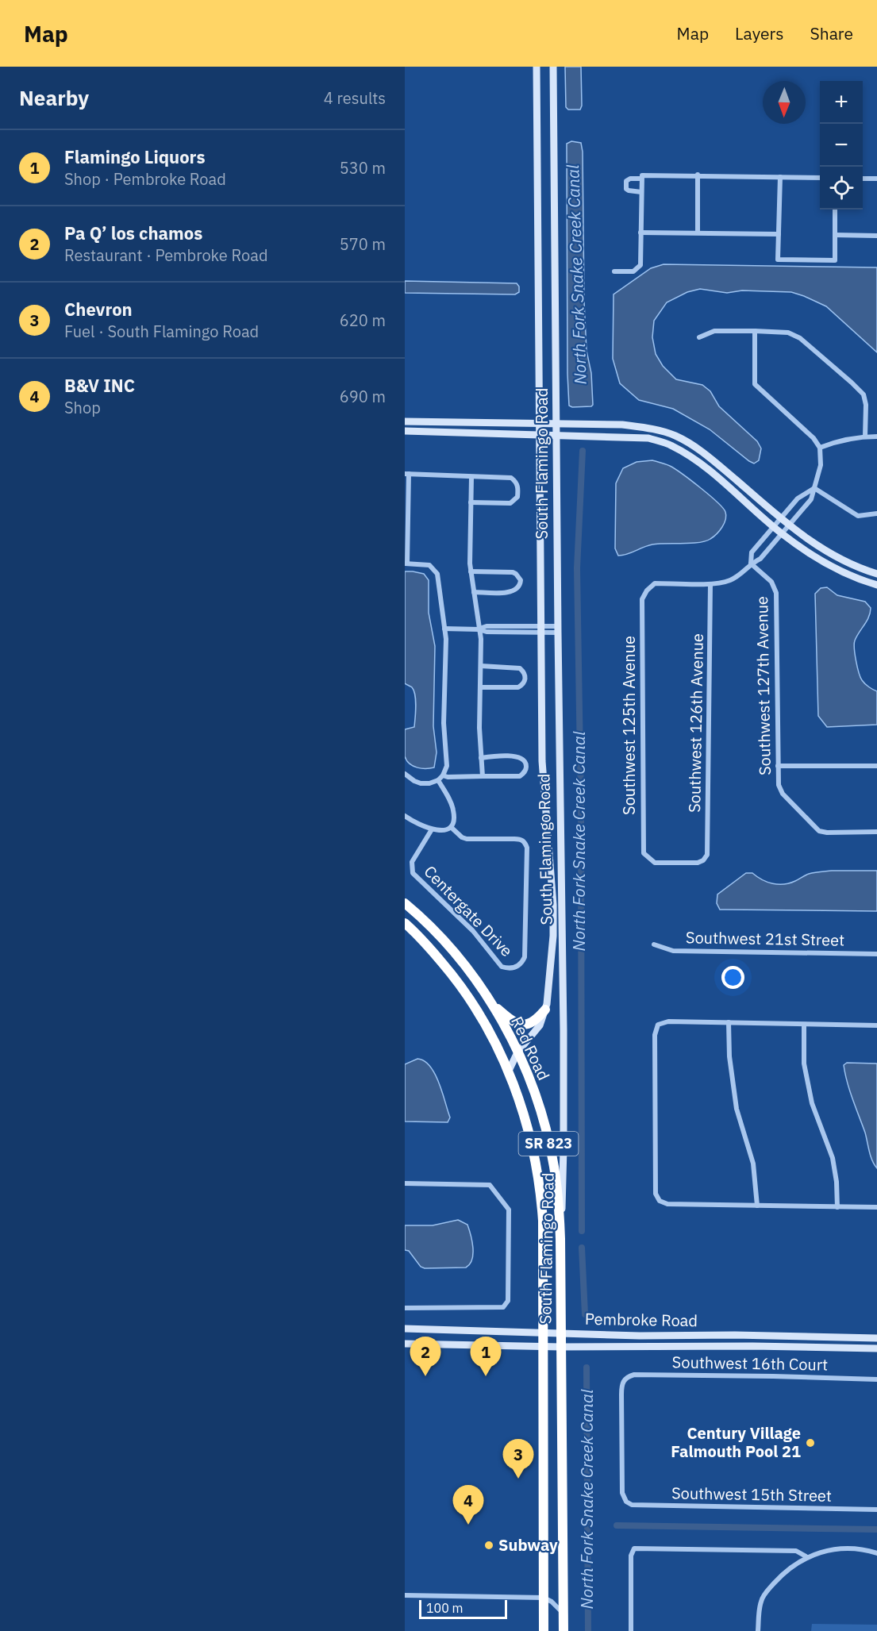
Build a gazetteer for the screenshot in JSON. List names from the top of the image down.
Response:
{
  "streets": {
    "highway": ["South Flamingo Road", "Red Road", "SR 823"],
    "main road": ["Pembroke Road"],
    "street": [
      "Southwest 127th Avenue",
      "Southwest 126th Avenue",
      "Southwest 125th Avenue",
      "Centergate Drive",
      "Southwest 21st Street",
      "Southwest 16th Court",
      "Southwest 15th Street"
    ]
  },
  "crossings": [
    ["South Flamingo Road", "Red Road"],
    ["South Flamingo Road", "Pembroke Road"],
    ["Southwest 126th Avenue", "Southwest 125th Avenue"],
    ["Southwest 16th Court", "Southwest 15th Street"]
  ],
  "water": ["North Fork Snake Creek Canal"],
  "places": ["Century Village Falmouth Pool 21", "Subway"],
  "scale_bar": "100 m",
  "north": "bottom",
  "page": {
    "header": "Map",
    "nav": ["Map", "Layers", "Share"],
    "heading": ["Nearby", "4 results"],
    "map_buttons": ["+", "−"],
    "list": [
      {
        "mark": "1",
        "name": "Flamingo Liquors",
        "note": "Shop · Pembroke Road",
        "value": "530 m"
      },
      {
        "mark": "2",
        "name": "Pa Q’ los chamos",
        "note": "Restaurant · Pembroke Road",
        "value": "570 m"
      },
      {
        "mark": "3",
        "name": "Chevron",
        "note": "Fuel · South Flamingo Road",
        "value": "620 m"
      },
      {
        "mark": "4",
        "name": "B&V INC",
        "note": "Shop",
        "value": "690 m"
      }
    ],
    "pins": [
      "1",
      "2",
      "3",
      "4"
    ],
    "scale": "100 m"
  }
}
